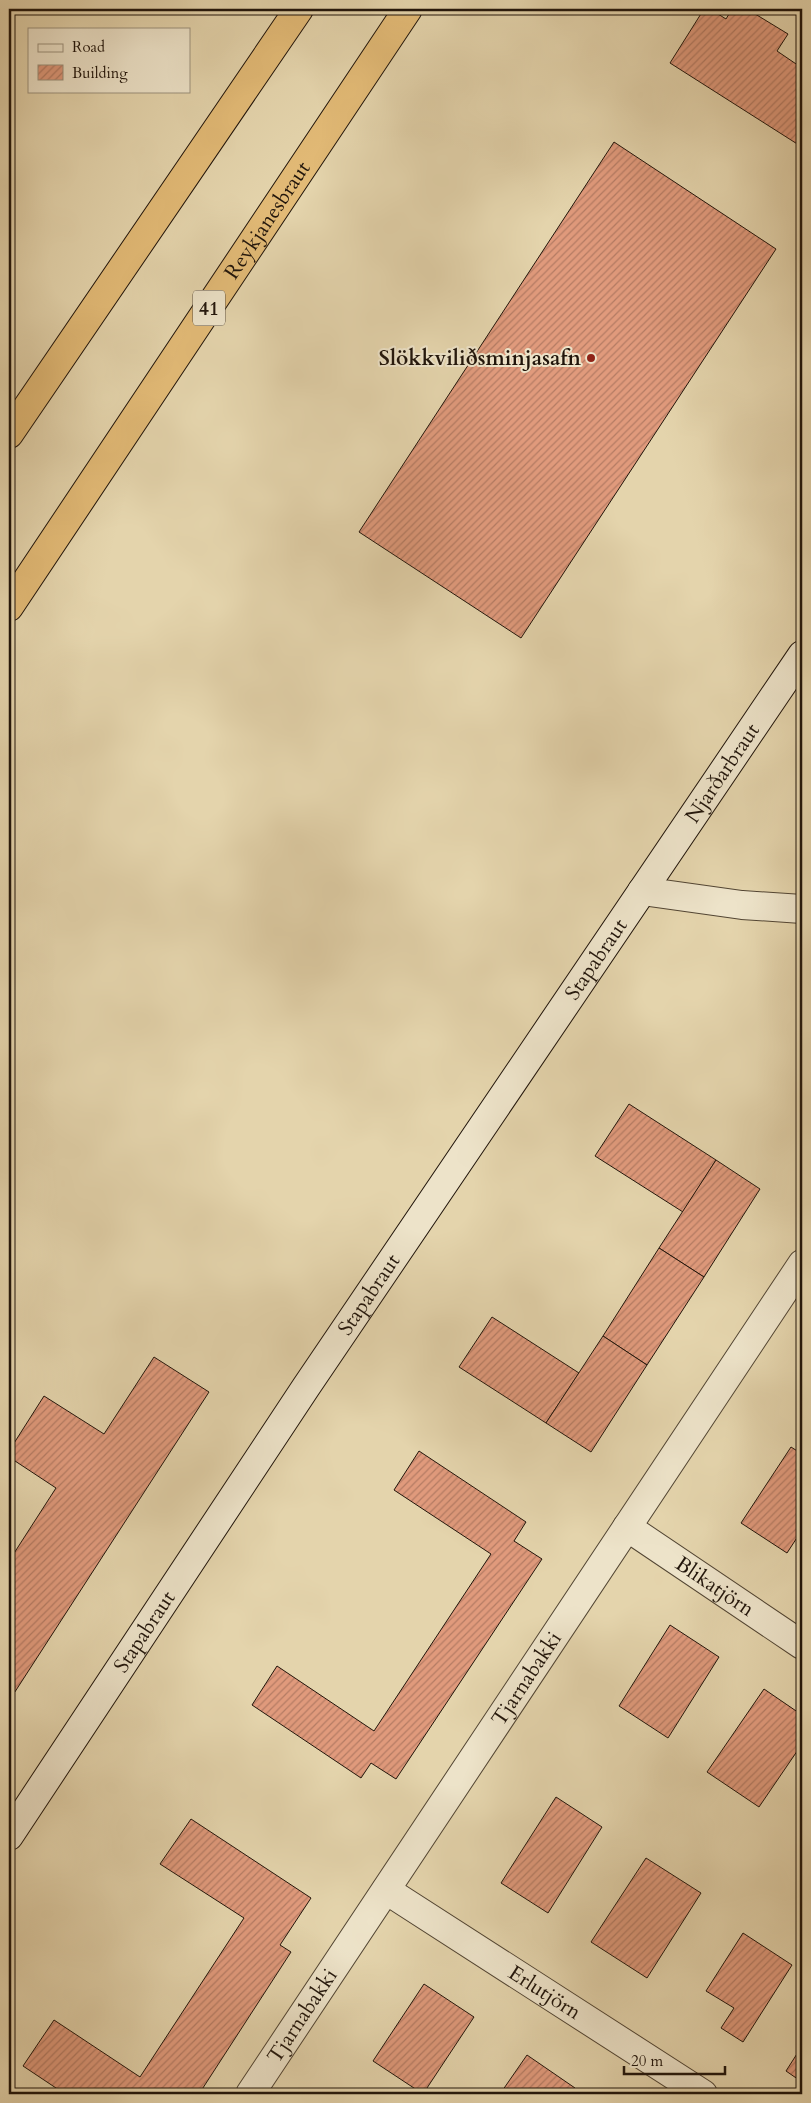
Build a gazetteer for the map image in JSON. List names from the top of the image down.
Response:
{
  "streets": {
    "highway": ["Reykjanesbraut", "41"],
    "street": [
      "Njarðarbraut",
      "Stapabraut",
      "Blikatjörn",
      "Tjarnabakki",
      "Erlutjörn"
    ]
  },
  "crossings": [
    ["Njarðarbraut", "Stapabraut"],
    ["Blikatjörn", "Tjarnabakki"],
    ["Tjarnabakki", "Erlutjörn"]
  ],
  "places": ["Slökkviliðsminjasafn"],
  "legend": ["Road", "Building"],
  "scale_bar": "20 m"
}
